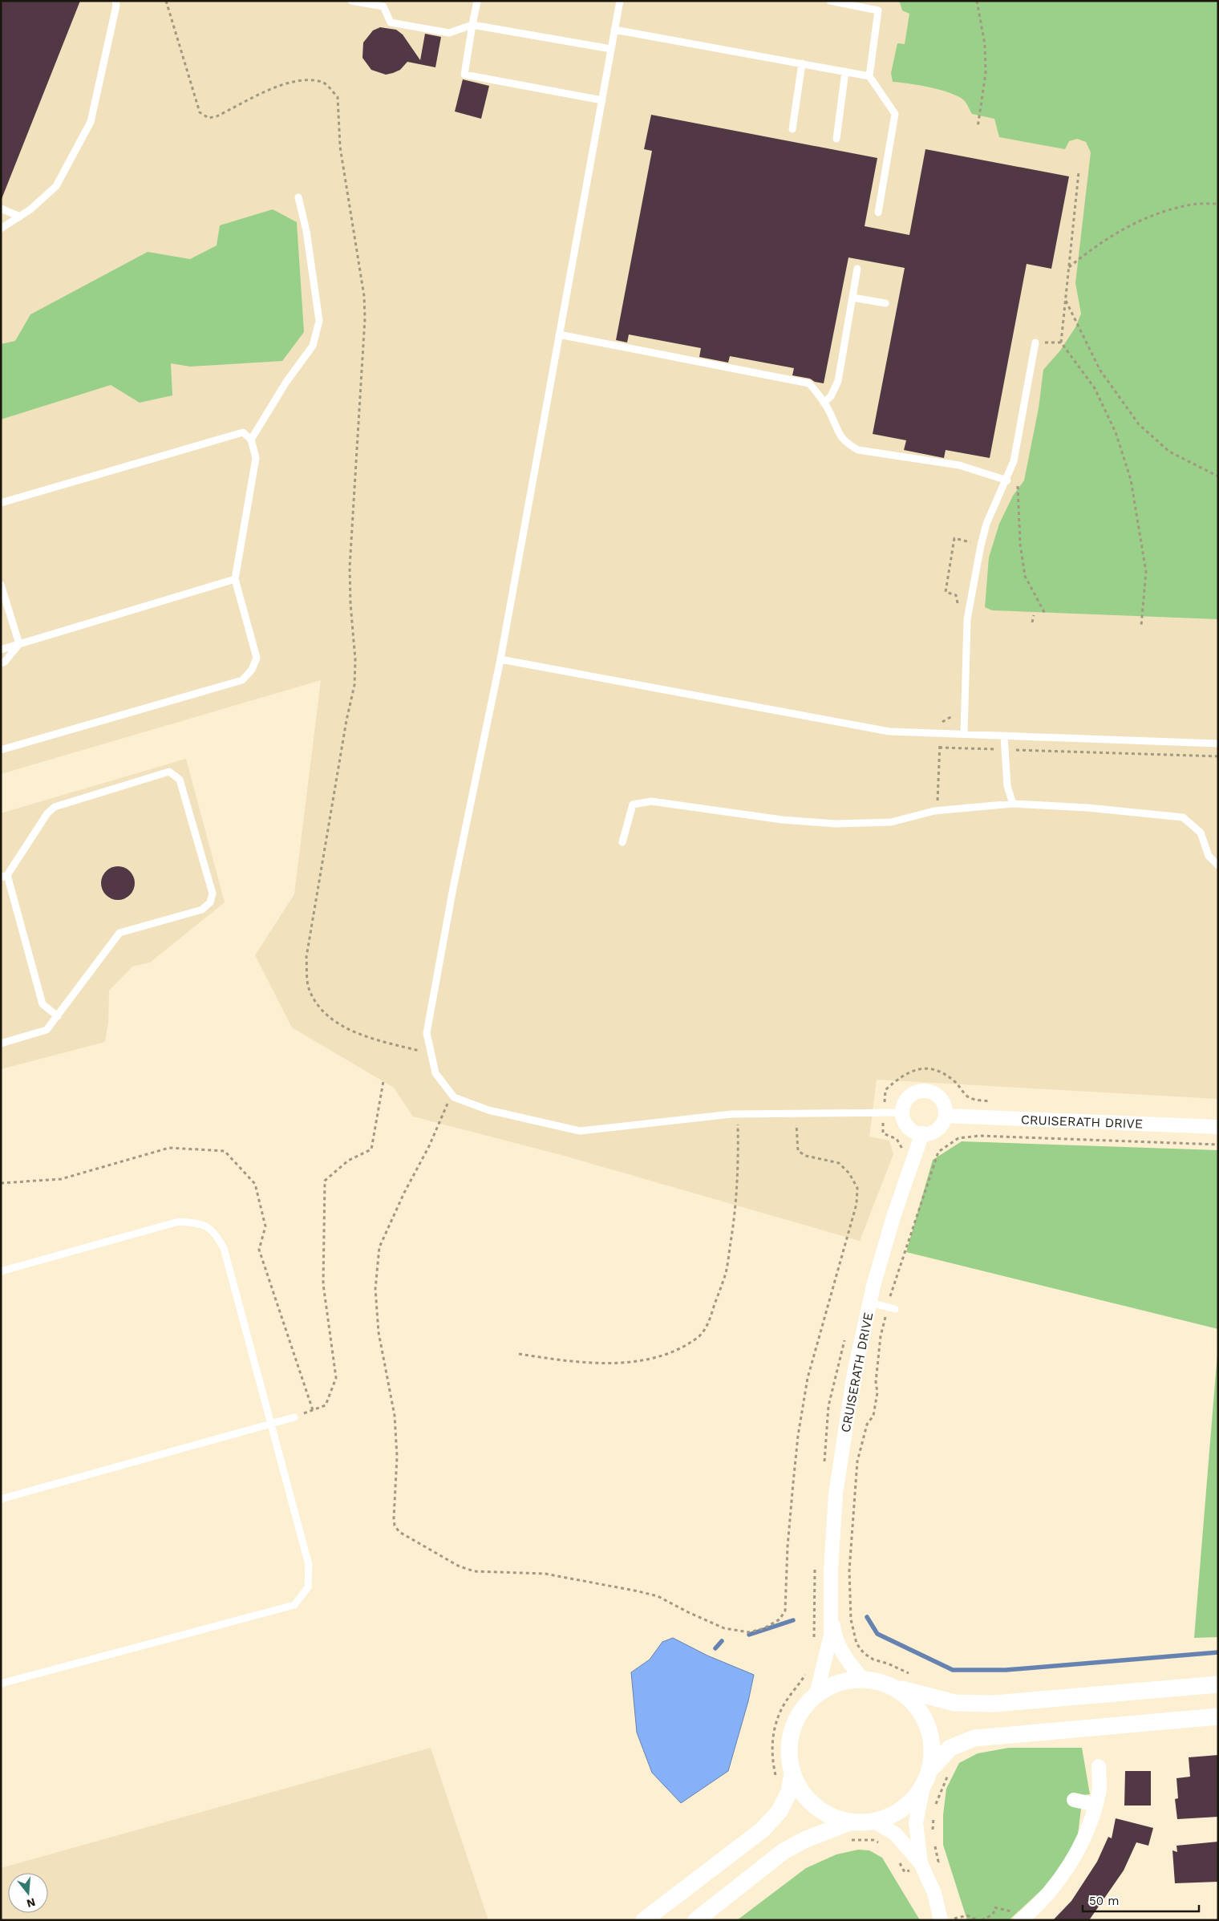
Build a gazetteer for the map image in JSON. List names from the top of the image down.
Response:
{
  "streets": {
    "street": ["CRUISERATH DRIVE"]
  },
  "scale_bar": "50 m",
  "north": "bottom"
}
